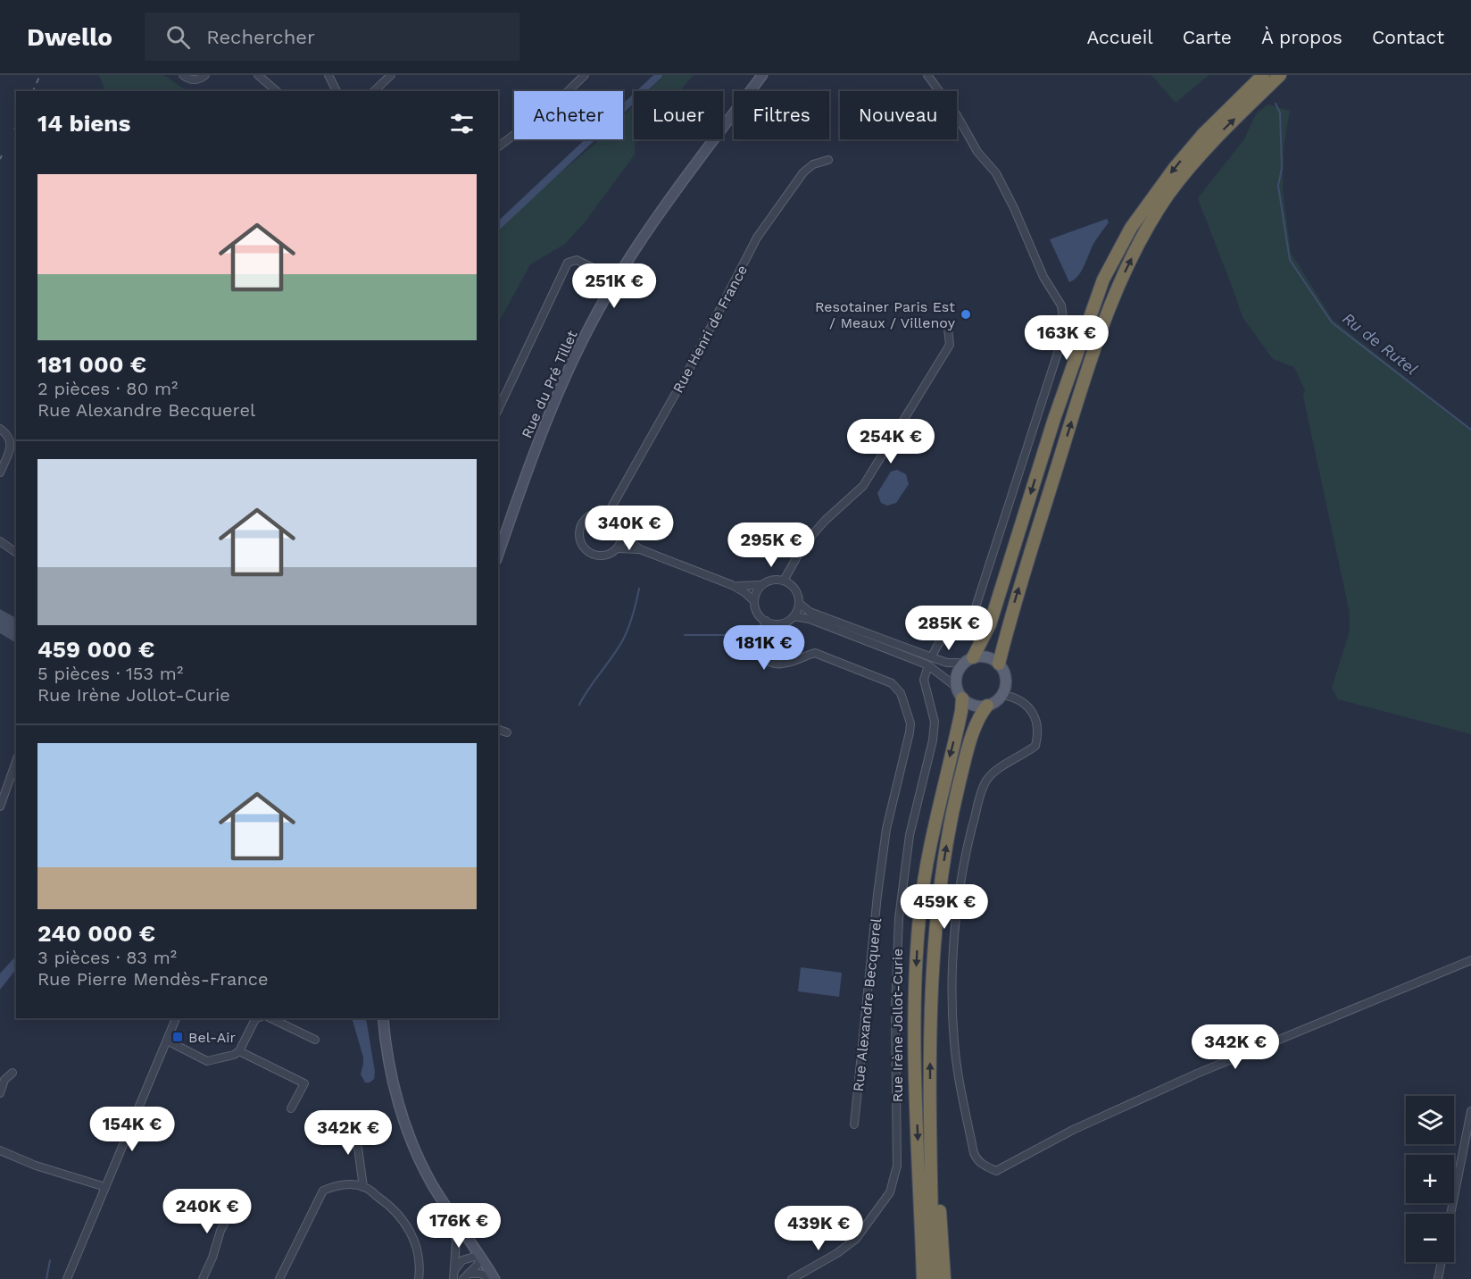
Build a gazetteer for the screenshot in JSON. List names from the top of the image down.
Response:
{
  "streets": {
    "street": [
      "Rue Henri de France",
      "Rue du Pré Tillet",
      "Rue Alexandre Becquerel",
      "Rue Irène Jollot-Curie"
    ]
  },
  "water": ["Ru de Rutel"],
  "places": {
    "other": ["Resotainer Paris Est / Meaux / Villenoy"],
    "transit": ["Bel-Air"]
  },
  "page": {
    "header": "Dwello",
    "search": "Rechercher",
    "nav": [
      "Accueil",
      "Carte",
      "À propos",
      "Contact"
    ],
    "chip": [
      "Acheter",
      "Louer",
      "Filtres",
      "Nouveau"
    ],
    "heading": "14 biens",
    "list": [
      {
        "name": "181 000 €",
        "note": "2 pièces · 80 m² · Rue Alexandre Becquerel"
      },
      {
        "name": "459 000 €",
        "note": "5 pièces · 153 m² · Rue Irène Jollot-Curie"
      },
      {
        "name": "240 000 €",
        "note": "3 pièces · 83 m² · Rue Pierre Mendès-France"
      }
    ],
    "price": [
      "251K €",
      "163K €",
      "254K €",
      "340K €",
      "295K €",
      "285K €",
      "181K €",
      "459K €",
      "342K €",
      "154K €",
      "342K €",
      "240K €",
      "176K €",
      "439K €"
    ],
    "map_buttons": ["+", "−"]
  }
}
